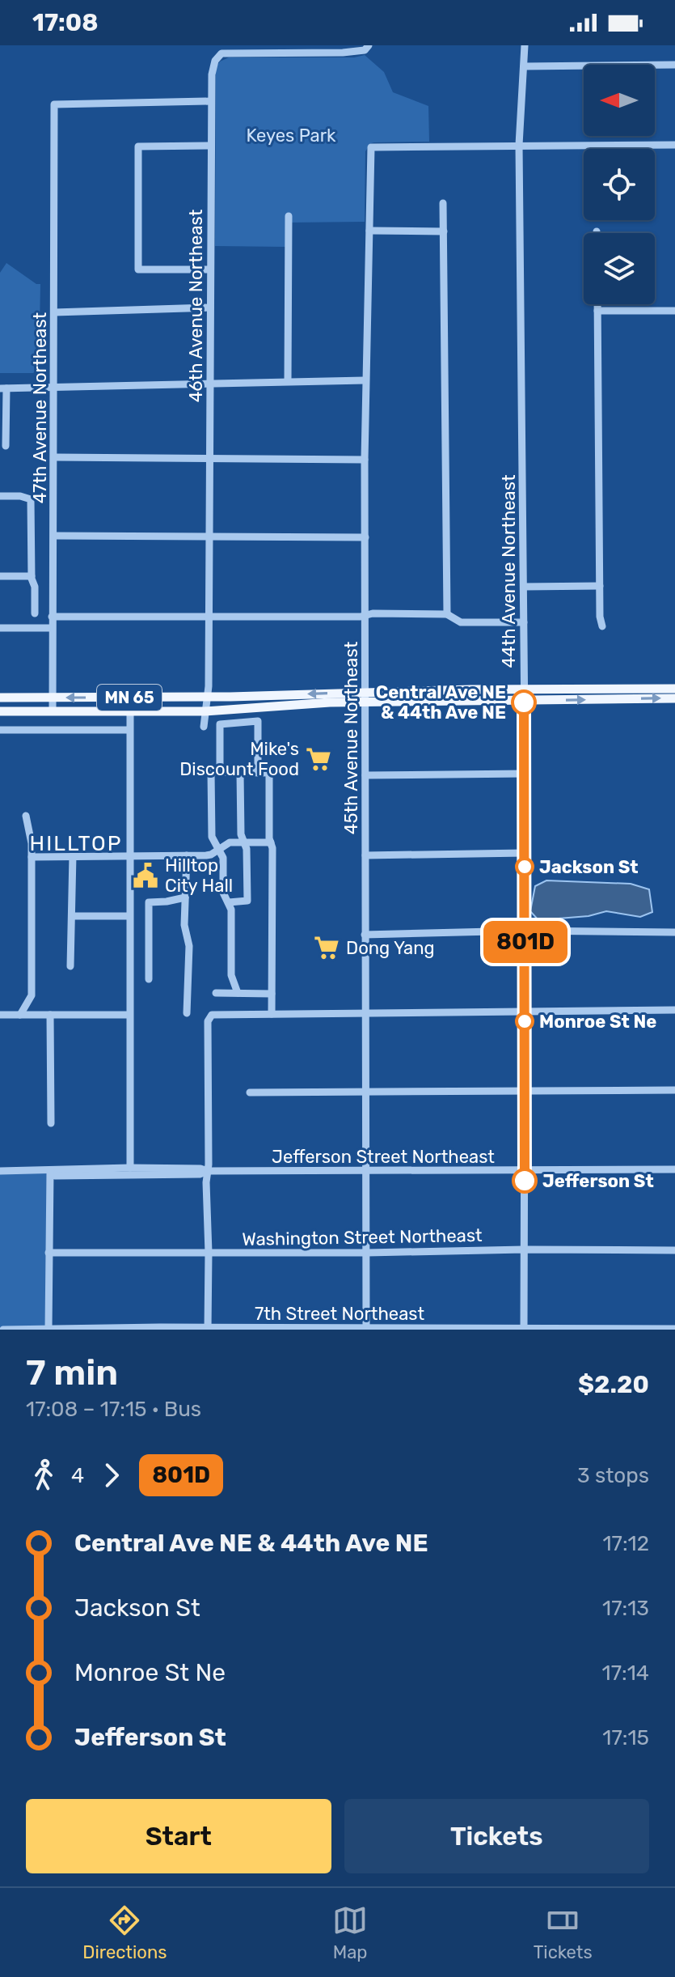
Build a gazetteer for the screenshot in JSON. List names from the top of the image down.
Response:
{
  "streets": {
    "main road": ["MN 65"],
    "street": [
      "46th Avenue Northeast",
      "47th Avenue Northeast",
      "44th Avenue Northeast",
      "45th Avenue Northeast",
      "Jefferson Street Northeast",
      "Washington Street Northeast",
      "7th Street Northeast"
    ]
  },
  "crossings": [
    ["46th Avenue Northeast", "47th Avenue Northeast"],
    ["46th Avenue Northeast", "MN 65"],
    ["47th Avenue Northeast", "MN 65"],
    ["44th Avenue Northeast", "MN 65"],
    ["44th Avenue Northeast", "45th Avenue Northeast"],
    ["44th Avenue Northeast", "Jefferson Street Northeast"],
    ["44th Avenue Northeast", "Washington Street Northeast"],
    ["44th Avenue Northeast", "7th Street Northeast"],
    ["MN 65", "45th Avenue Northeast"],
    ["45th Avenue Northeast", "Jefferson Street Northeast"],
    ["45th Avenue Northeast", "Washington Street Northeast"],
    ["45th Avenue Northeast", "7th Street Northeast"]
  ],
  "districts": ["HILLTOP"],
  "parks": ["Keyes Park"],
  "places": {
    "other": [
      "Central Ave NE & 44th Ave NE",
      "Jackson St",
      "Monroe St Ne",
      "Jefferson St"
    ],
    "supermarket": ["Mike's Discount Food", "Dong Yang"],
    "public building": ["Hilltop City Hall"]
  },
  "lines": ["bus line 801D"],
  "north": "left",
  "page": {
    "status": "17:08",
    "on_map": "801D",
    "heading": ["7 min", "17:08 – 17:15 · Bus", "$2.20"],
    "legs": ["4", "801D", "3 stops"],
    "list": [
      {
        "name": "Central Ave NE & 44th Ave NE",
        "value": "17:12"
      },
      {
        "name": "Jackson St",
        "value": "17:13"
      },
      {
        "name": "Monroe St Ne",
        "value": "17:14"
      },
      {
        "name": "Jefferson St",
        "value": "17:15"
      }
    ],
    "buttons": ["Start", "Tickets"],
    "tabs": ["Directions", "Map", "Tickets"]
  }
}
